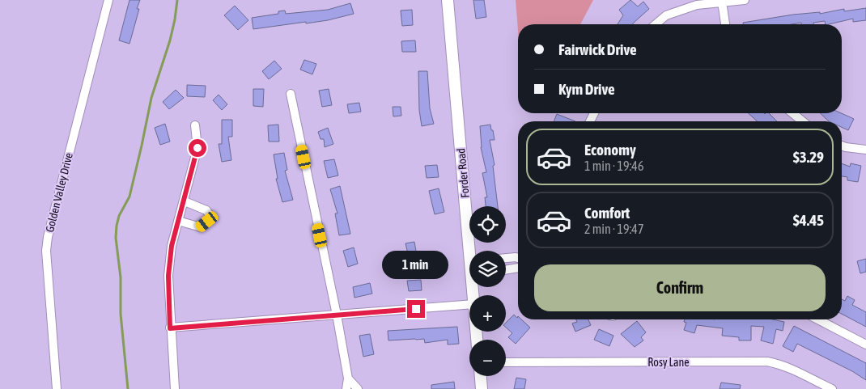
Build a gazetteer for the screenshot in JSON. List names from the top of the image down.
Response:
{
  "streets": {
    "main road": ["Forder Road"],
    "street": ["Golden Valley Drive", "Rosy Lane"]
  },
  "page": {
    "banner": ["Fairwick Drive", "Kym Drive"],
    "list": [
      {
        "name": "Economy",
        "note": "1 min · 19:46",
        "value": "$3.29"
      },
      {
        "name": "Comfort",
        "note": "2 min · 19:47",
        "value": "$4.45"
      }
    ],
    "map_buttons": ["+", "−"],
    "bubble": "1 min",
    "buttons": "Confirm"
  }
}
